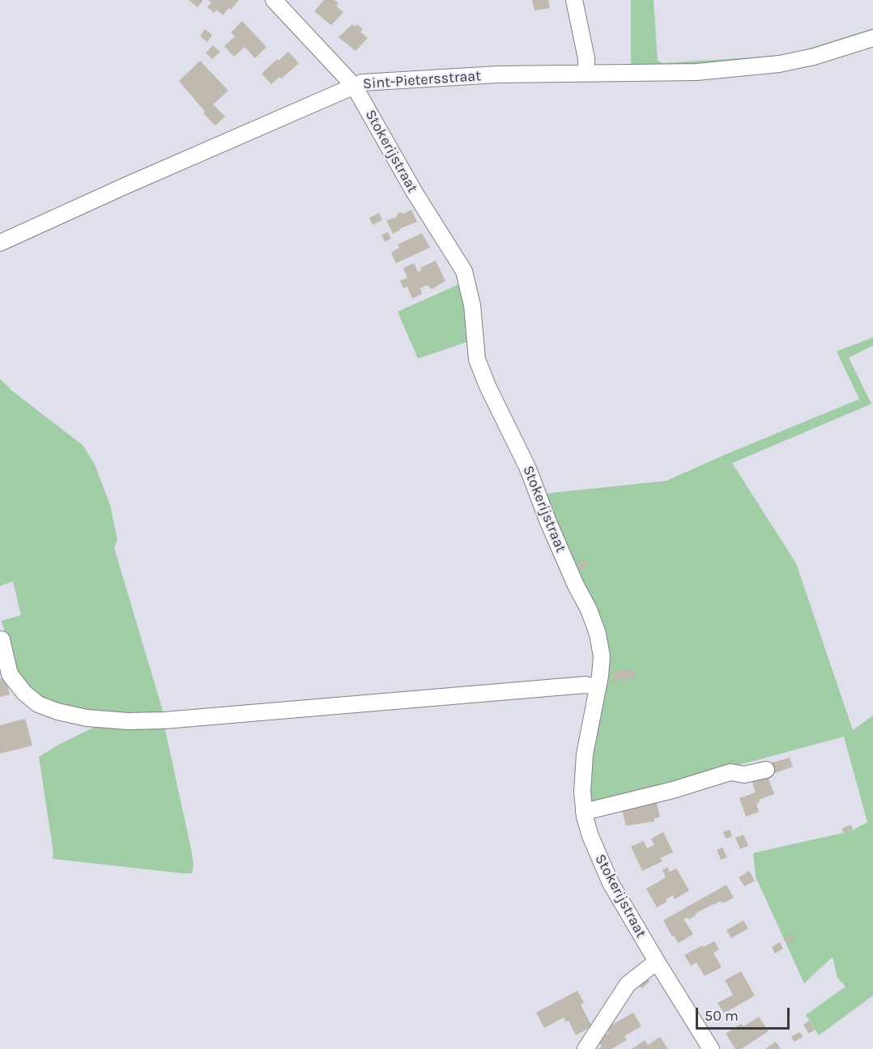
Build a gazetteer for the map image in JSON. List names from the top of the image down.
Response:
{
  "streets": {
    "street": ["Sint-Pietersstraat", "Stokerijstraat"]
  },
  "crossings": [
    ["Sint-Pietersstraat", "Stokerijstraat"]
  ],
  "scale_bar": "50 m"
}
